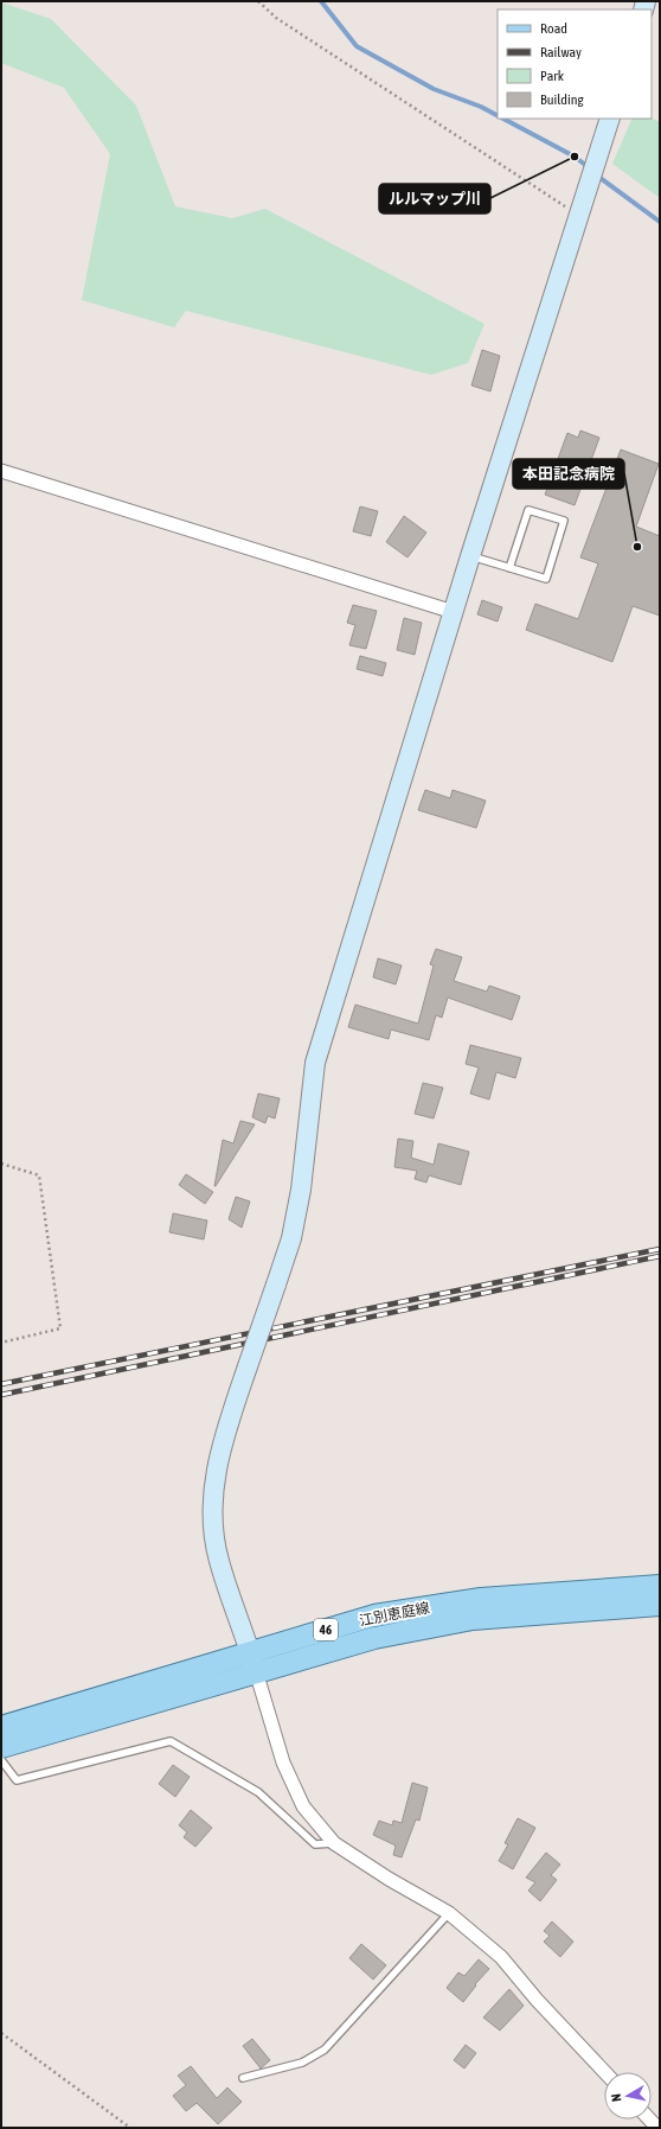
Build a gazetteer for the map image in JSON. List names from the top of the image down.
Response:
{
  "streets": {
    "main road": ["江別恵庭線", "46"]
  },
  "places": ["ルルマップ川", "本田記念病院"],
  "legend": [
    "Road",
    "Railway",
    "Park",
    "Building"
  ],
  "north": "left"
}
